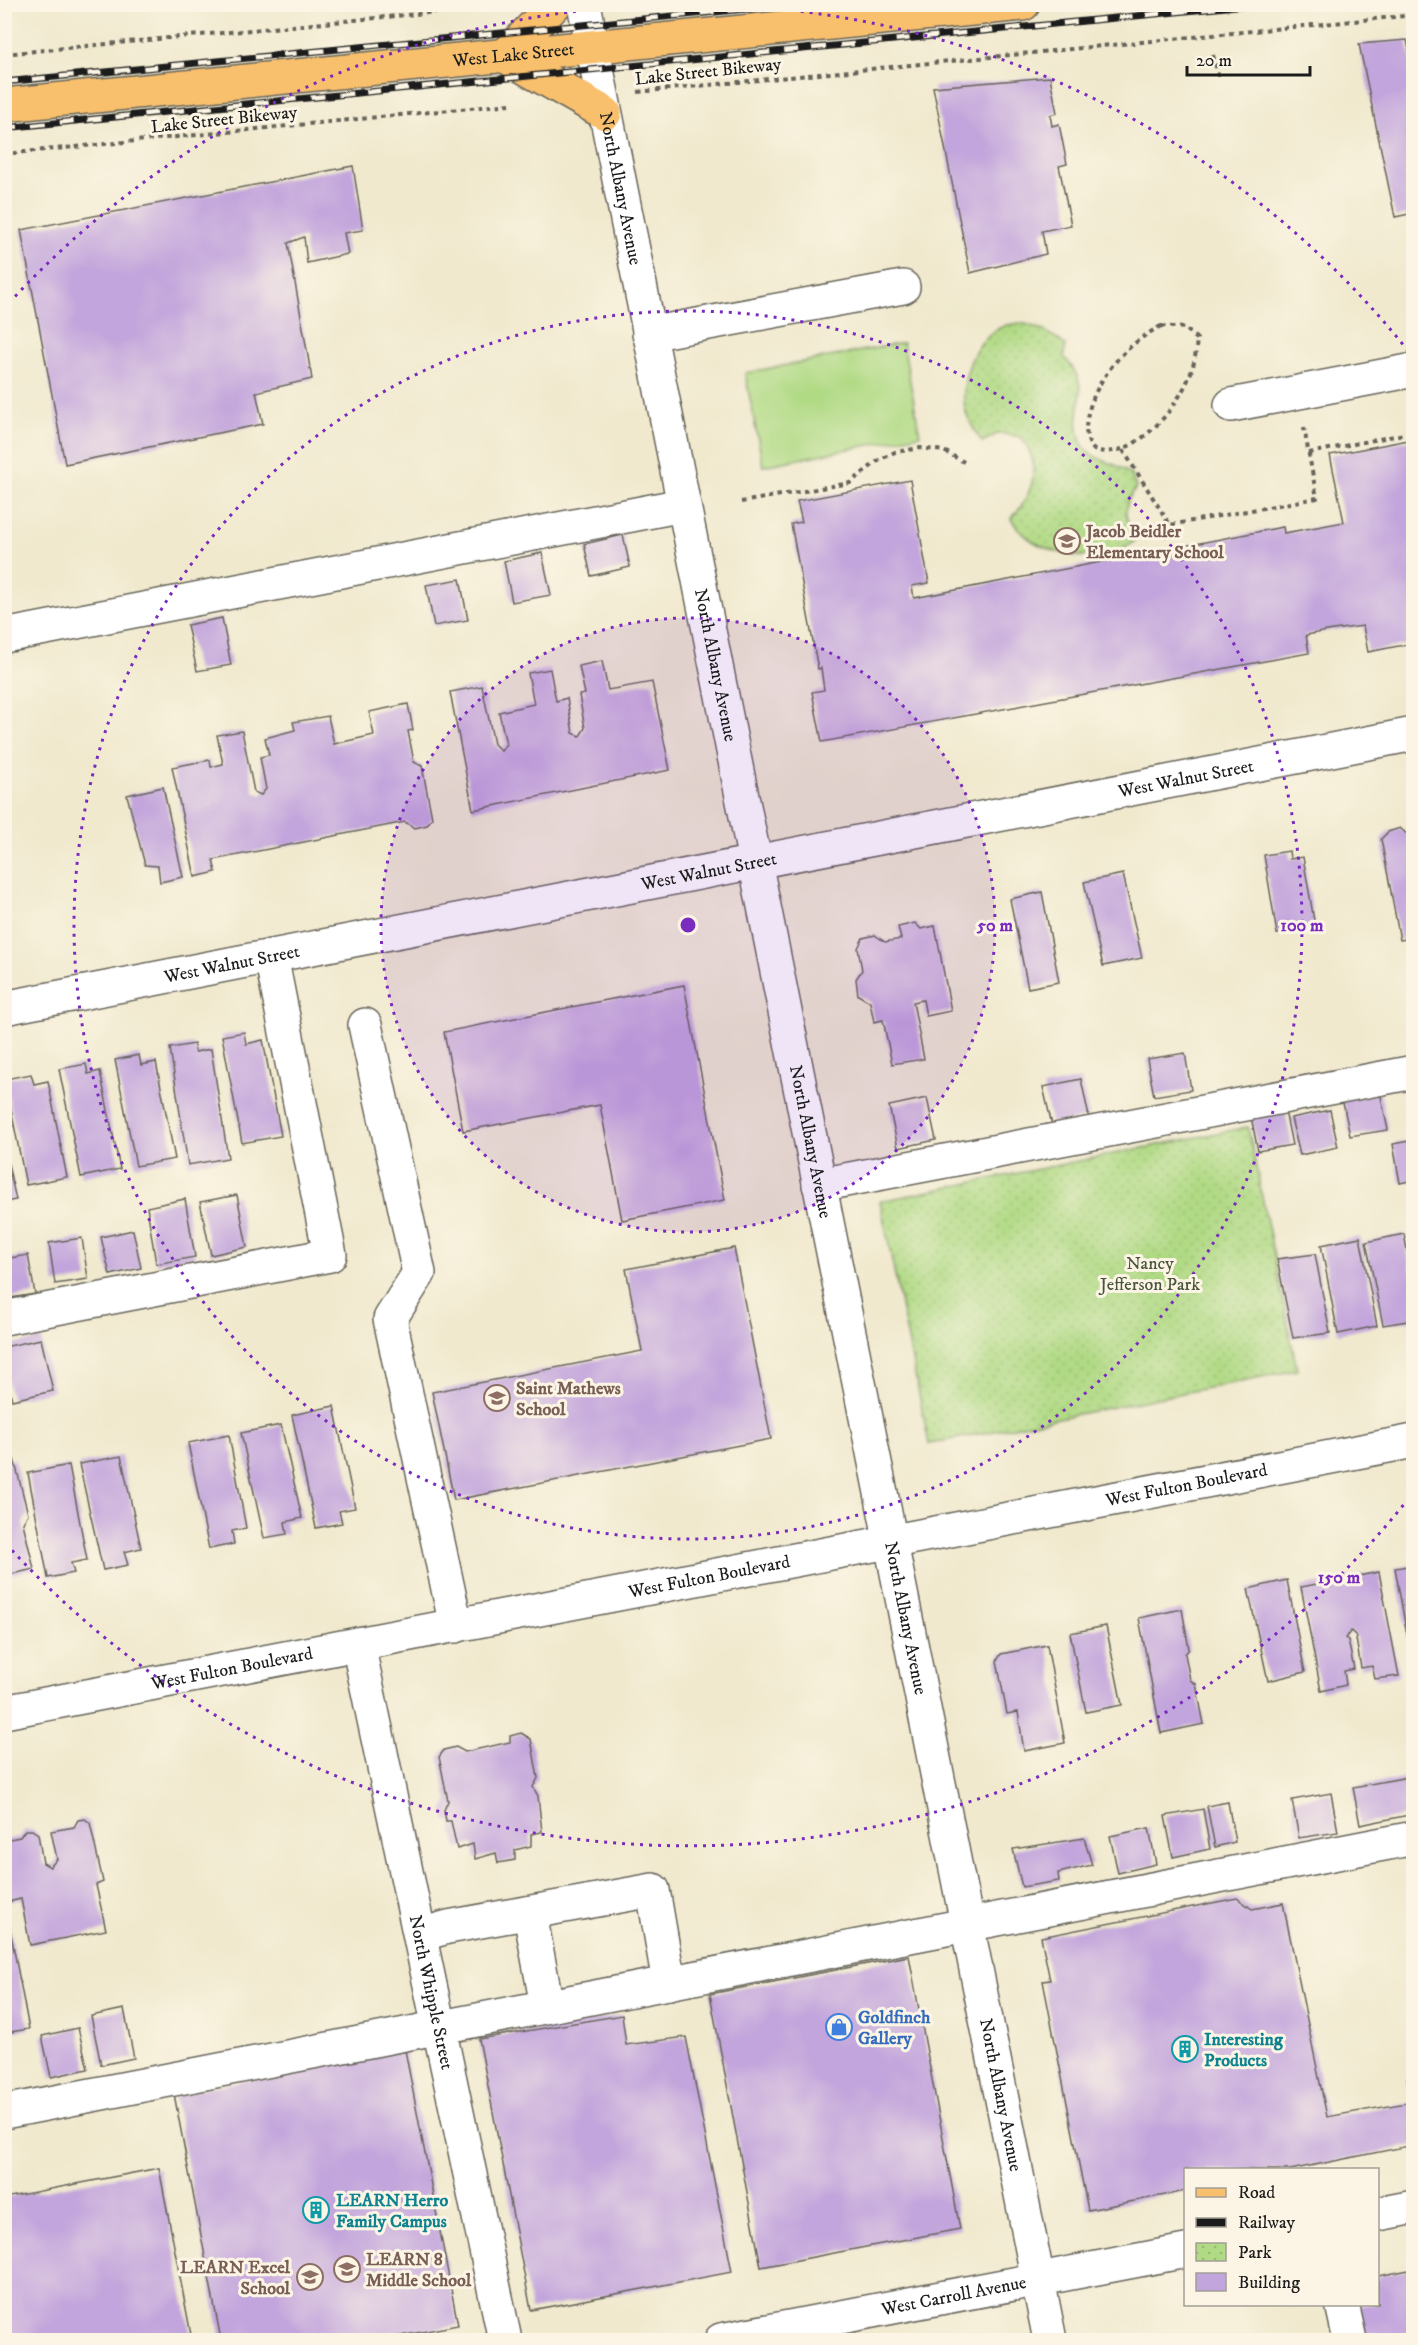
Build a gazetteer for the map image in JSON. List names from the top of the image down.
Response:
{
  "streets": {
    "main road": ["West Lake Street"],
    "street": [
      "North Albany Avenue",
      "West Walnut Street",
      "West Fulton Boulevard",
      "North Whipple Street",
      "West Carroll Avenue"
    ],
    "path": ["Lake Street Bikeway"]
  },
  "crossings": [
    ["West Lake Street", "North Albany Avenue"],
    ["Lake Street Bikeway", "North Albany Avenue"],
    ["North Albany Avenue", "West Walnut Street"],
    ["North Albany Avenue", "West Fulton Boulevard"],
    ["North Albany Avenue", "West Carroll Avenue"],
    ["West Fulton Boulevard", "North Whipple Street"]
  ],
  "parks": ["Nancy Jefferson Park"],
  "places": {
    "school or university": [
      "Jacob Beidler Elementary School",
      "Saint Mathews School",
      "LEARN 8 Middle School",
      "LEARN Excel School"
    ],
    "shop": ["Goldfinch Gallery"],
    "building": ["Interesting Products", "LEARN Herro Family Campus"]
  },
  "legend": [
    "Road",
    "Railway",
    "Park",
    "Building"
  ],
  "scale_bar": "20 m",
  "rings": ["50 m", "100 m", "150 m"]
}
